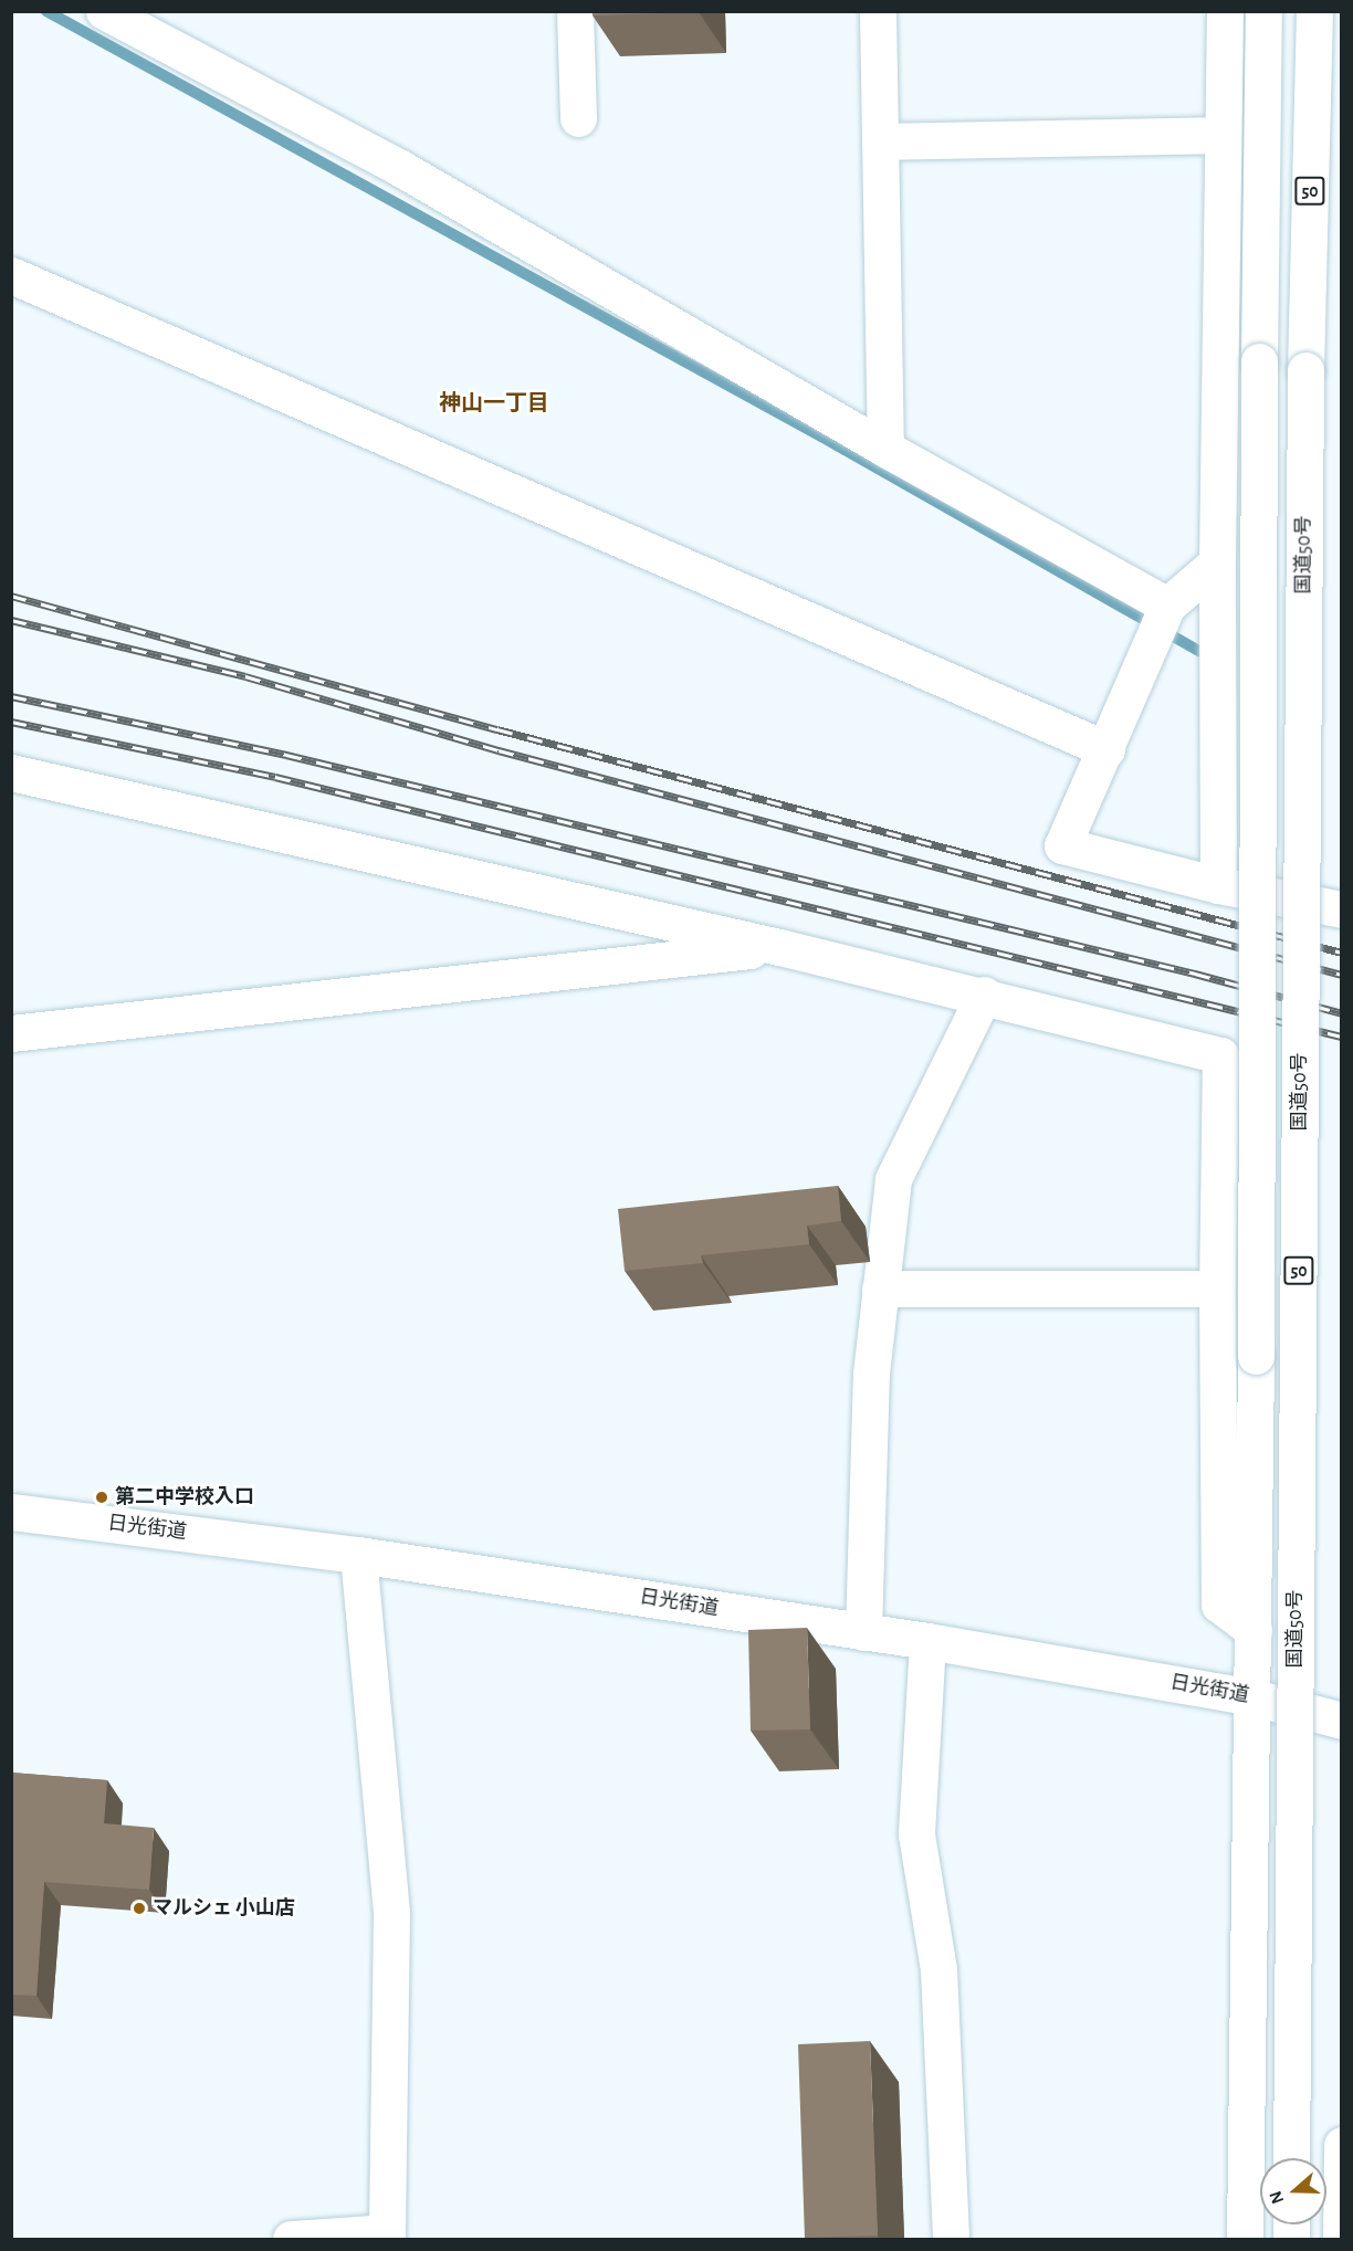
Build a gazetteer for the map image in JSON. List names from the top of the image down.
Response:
{
  "streets": {
    "main road": ["50", "国道50号", "日光街道"]
  },
  "districts": ["神山一丁目"],
  "places": ["第二中学校入口", "マルシェ 小山店"],
  "north": "left"
}
